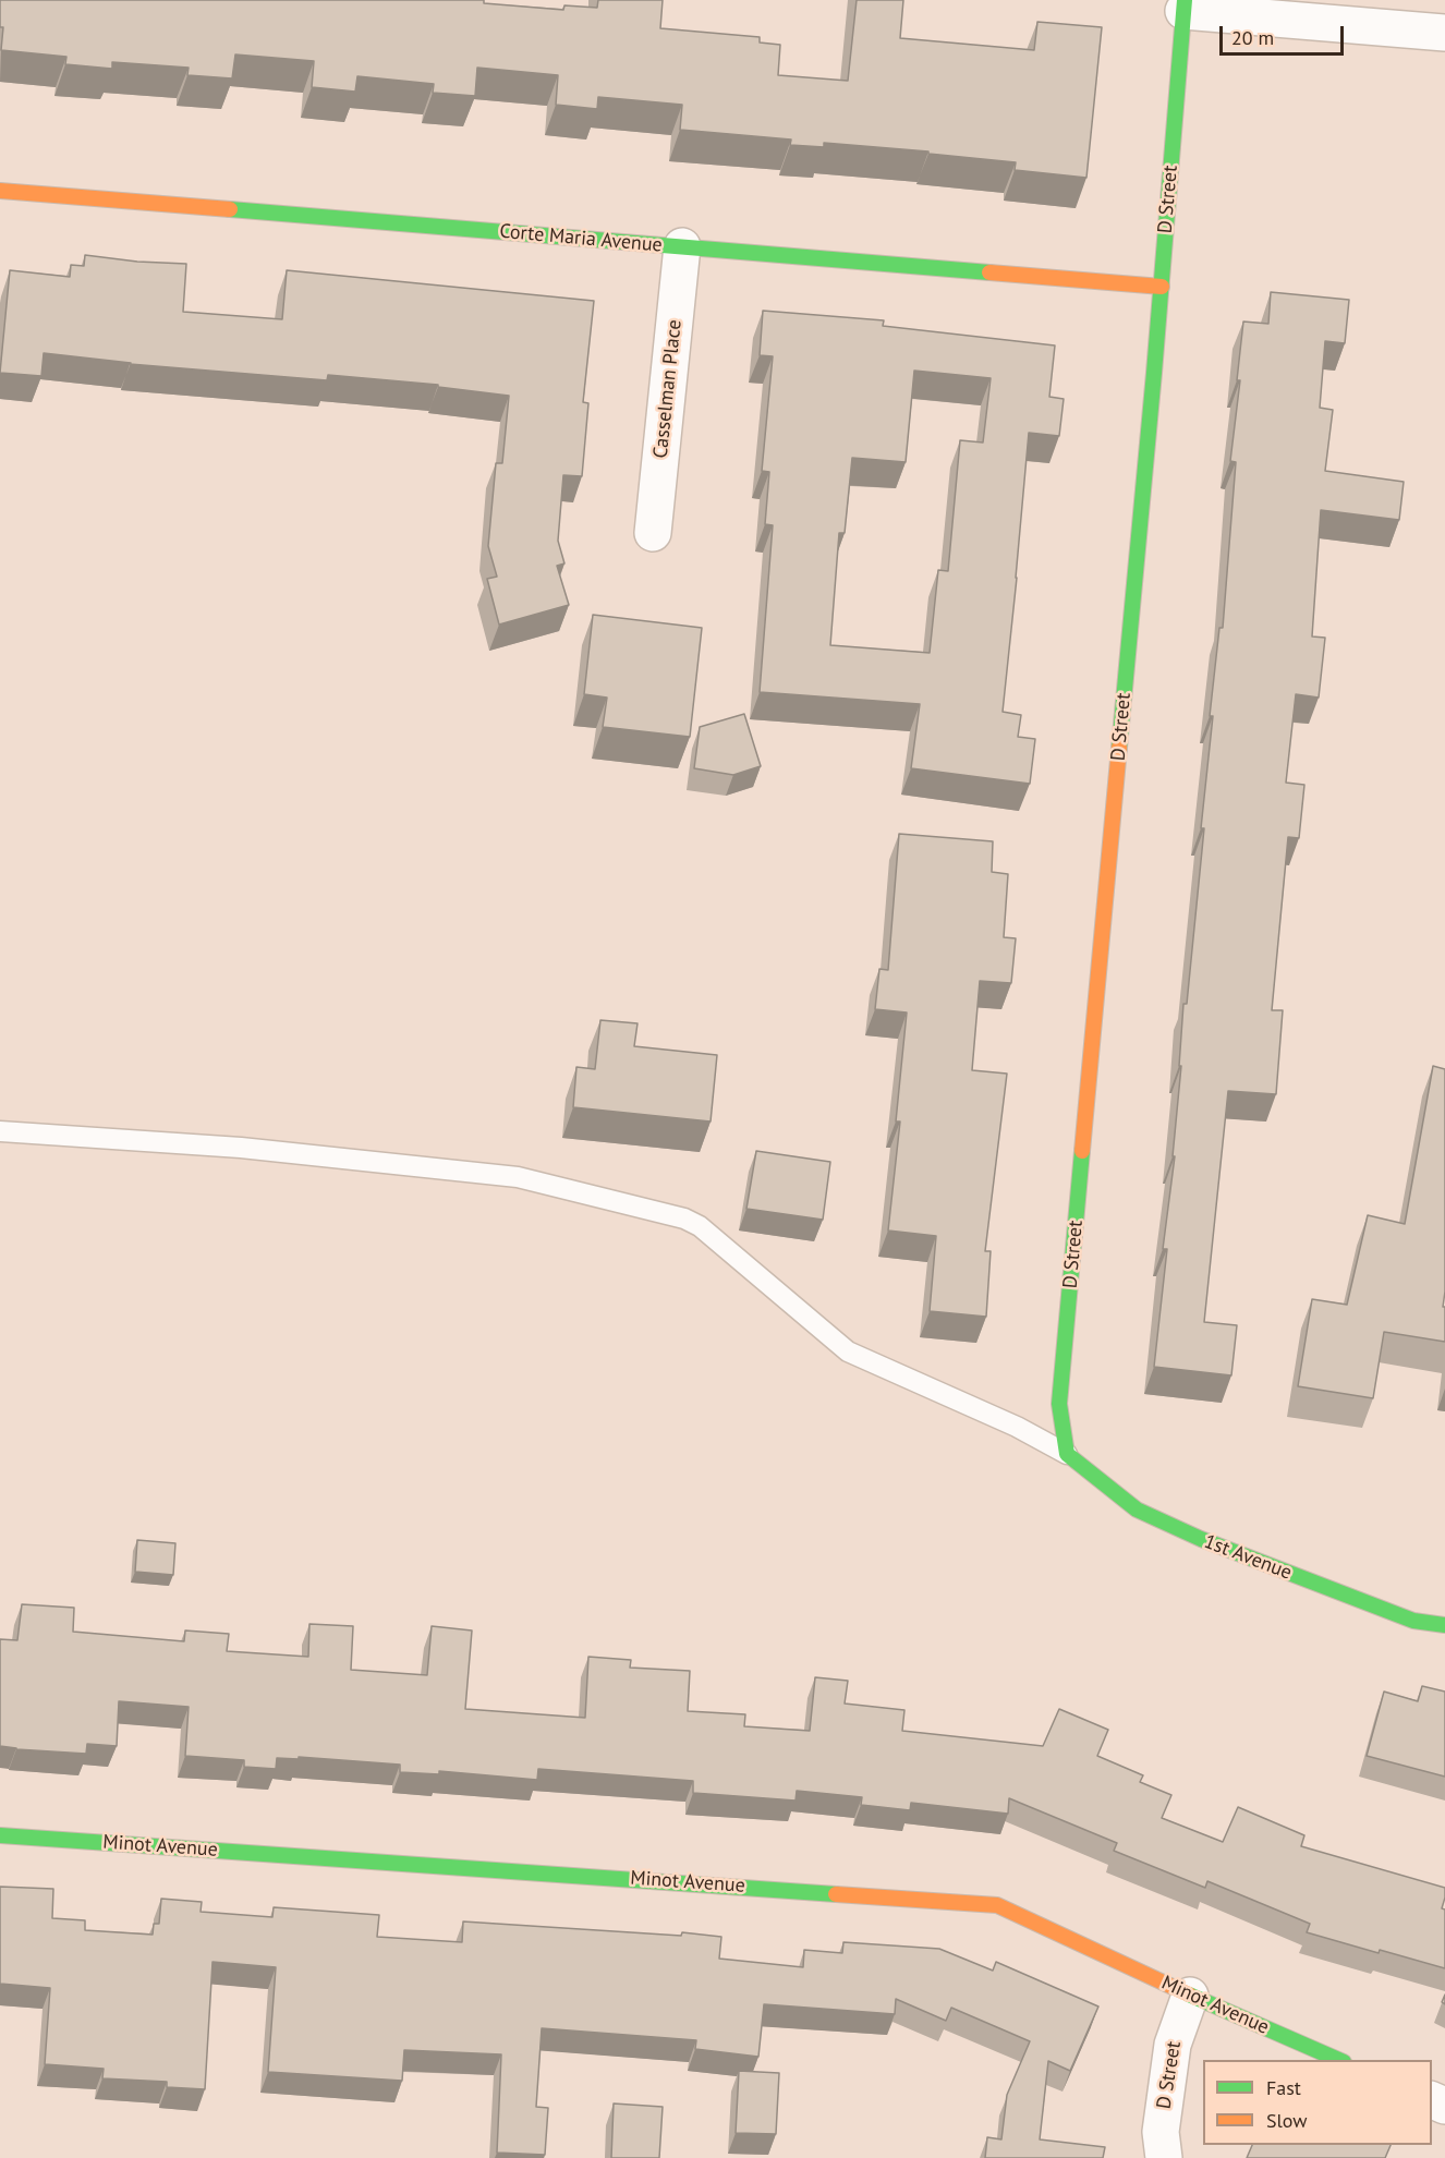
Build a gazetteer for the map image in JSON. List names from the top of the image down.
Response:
{
  "streets": {
    "street": [
      "D Street",
      "Corte Maria Avenue",
      "Casselman Place",
      "1st Avenue",
      "Minot Avenue"
    ]
  },
  "crossings": [
    ["D Street", "Corte Maria Avenue"],
    ["D Street", "1st Avenue"],
    ["D Street", "Minot Avenue"],
    ["Corte Maria Avenue", "Casselman Place"]
  ],
  "legend": ["Fast", "Slow"],
  "scale_bar": "20 m"
}
